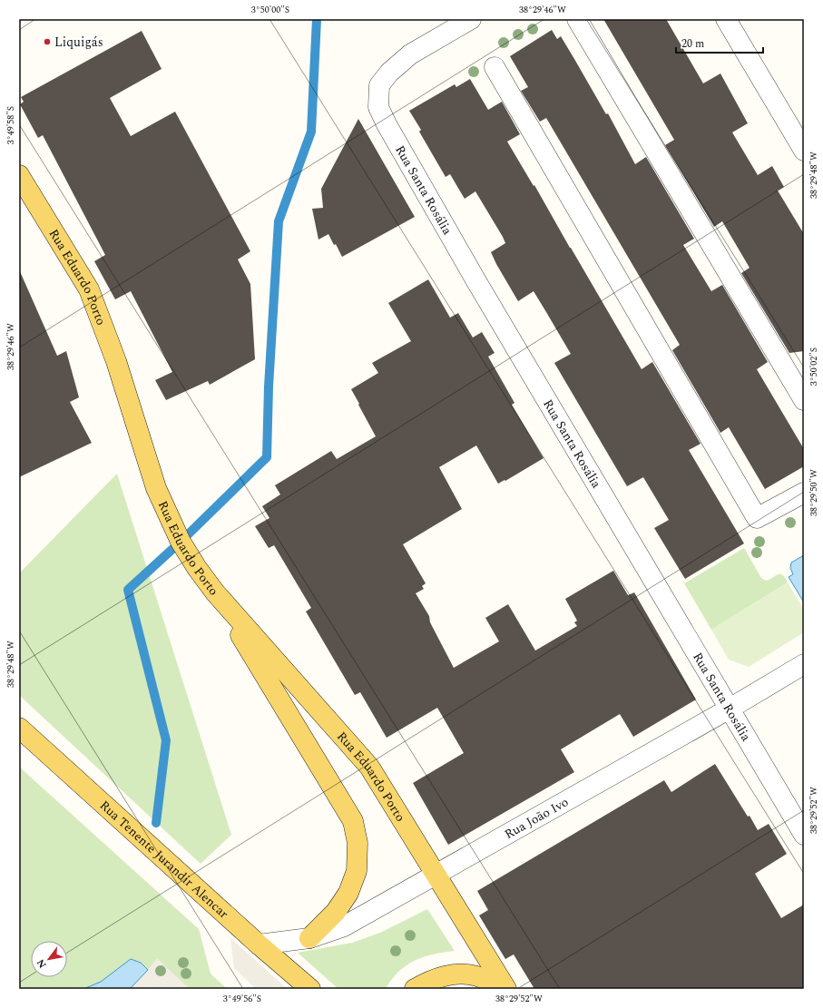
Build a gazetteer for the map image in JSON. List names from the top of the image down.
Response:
{
  "streets": {
    "main road": ["Rua Eduardo Porto", "Rua Tenente Jurandir Alencar"],
    "street": ["Rua Santa Rosália", "Rua João Ivo"]
  },
  "crossings": [
    ["Rua Santa Rosália", "Rua João Ivo"],
    ["Rua Eduardo Porto", "Rua João Ivo"],
    ["Rua João Ivo", "Rua Tenente Jurandir Alencar"]
  ],
  "places": ["Liquigás"],
  "scale_bar": "20 m",
  "north": "bottom left",
  "coordinates": [
    "3°50'00\"S",
    "38°29'46\"W",
    "3°49'58\"S",
    "38°29'48\"W",
    "3°50'02\"S",
    "38°29'50\"W",
    "38°29'52\"W",
    "3°49'56\"S"
  ]
}
